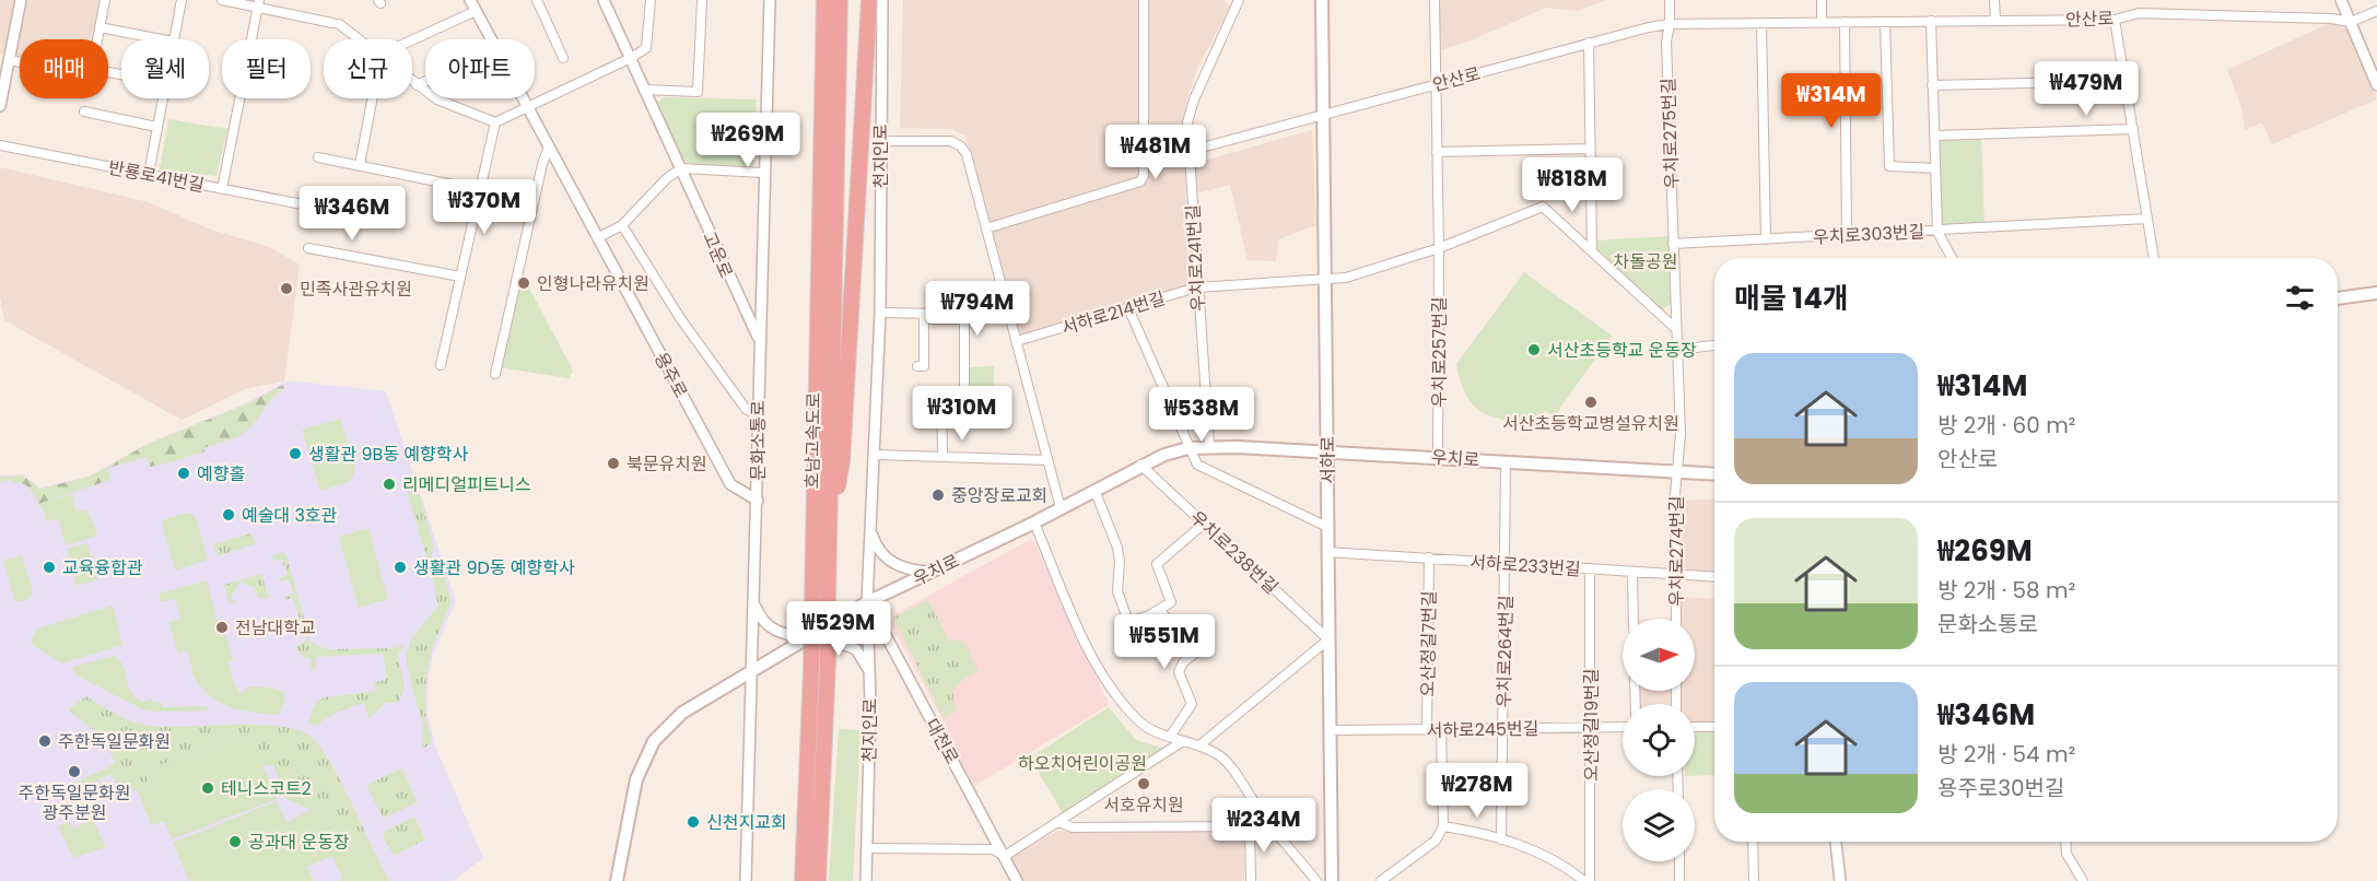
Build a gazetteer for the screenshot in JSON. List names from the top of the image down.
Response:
{
  "streets": {
    "highway": ["호남고속도로"],
    "main road": ["우치로", "서하로"],
    "street": [
      "안산로",
      "우치로275번길",
      "천지인로",
      "반룡로41번길",
      "우치로303번길",
      "고운로",
      "우치로241번길",
      "서하로214번길",
      "우치로257번길",
      "용주로",
      "문화소통로",
      "우치로274번길",
      "우치로238번길",
      "서하로233번길",
      "오산정길7번길",
      "우치로264번길",
      "오산정길19번길",
      "서하로245번길",
      "대천로"
    ]
  },
  "crossings": [
    ["안산로", "우치로275번길"],
    ["안산로", "우치로303번길"],
    ["안산로", "우치로257번길"],
    ["안산로", "서하로"],
    ["우치로275번길", "우치로"],
    ["우치로275번길", "우치로274번길"],
    ["천지인로", "우치로"],
    ["천지인로", "대천로"],
    ["고운로", "문화소통로"],
    ["우치로241번길", "서하로214번길"],
    ["우치로241번길", "우치로"],
    ["서하로214번길", "서하로"],
    ["우치로257번길", "우치로"],
    ["용주로", "문화소통로"],
    ["문화소통로", "우치로"],
    ["우치로", "서하로"],
    ["우치로", "우치로274번길"],
    ["우치로", "우치로238번길"],
    ["우치로", "우치로264번길"],
    ["우치로", "대천로"],
    ["서하로", "우치로238번길"],
    ["서하로", "서하로233번길"],
    ["서하로", "서하로245번길"],
    ["우치로274번길", "서하로233번길"],
    ["서하로233번길", "오산정길7번길"],
    ["서하로233번길", "우치로264번길"],
    ["서하로233번길", "오산정길19번길"],
    ["오산정길7번길", "서하로245번길"],
    ["우치로264번길", "서하로245번길"],
    ["오산정길19번길", "서하로245번길"]
  ],
  "parks": ["차돌공원", "하오치어린이공원"],
  "places": [
    "인형나라유치원",
    "민족사관유치원",
    "서산초등학교 운동장",
    "서산초등학교병설유치원",
    "생활관 9B동 예향학사",
    "북문유치원",
    "예향홀",
    "리메디얼피트니스",
    "중앙장로교회",
    "예술대 3호관",
    "교육융합관",
    "생활관 9D동 예향학사",
    "전남대학교",
    "주한독일문화원",
    "주한독일문화원 광주분원",
    "서호유치원",
    "테니스코트2",
    "신천지교회",
    "공과대 운동장"
  ],
  "north": "right",
  "page": {
    "chip": [
      "매매",
      "월세",
      "필터",
      "신규",
      "아파트"
    ],
    "price": [
      "₩479M",
      "₩314M",
      "₩269M",
      "₩481M",
      "₩818M",
      "₩370M",
      "₩346M",
      "₩794M",
      "₩310M",
      "₩538M",
      "₩529M",
      "₩551M",
      "₩278M",
      "₩234M"
    ],
    "heading": "매물 14개",
    "list": [
      {
        "name": "₩314M",
        "note": "방 2개 · 60 m² · 안산로"
      },
      {
        "name": "₩269M",
        "note": "방 2개 · 58 m² · 문화소통로"
      },
      {
        "name": "₩346M",
        "note": "방 2개 · 54 m² · 용주로30번길"
      }
    ]
  }
}
